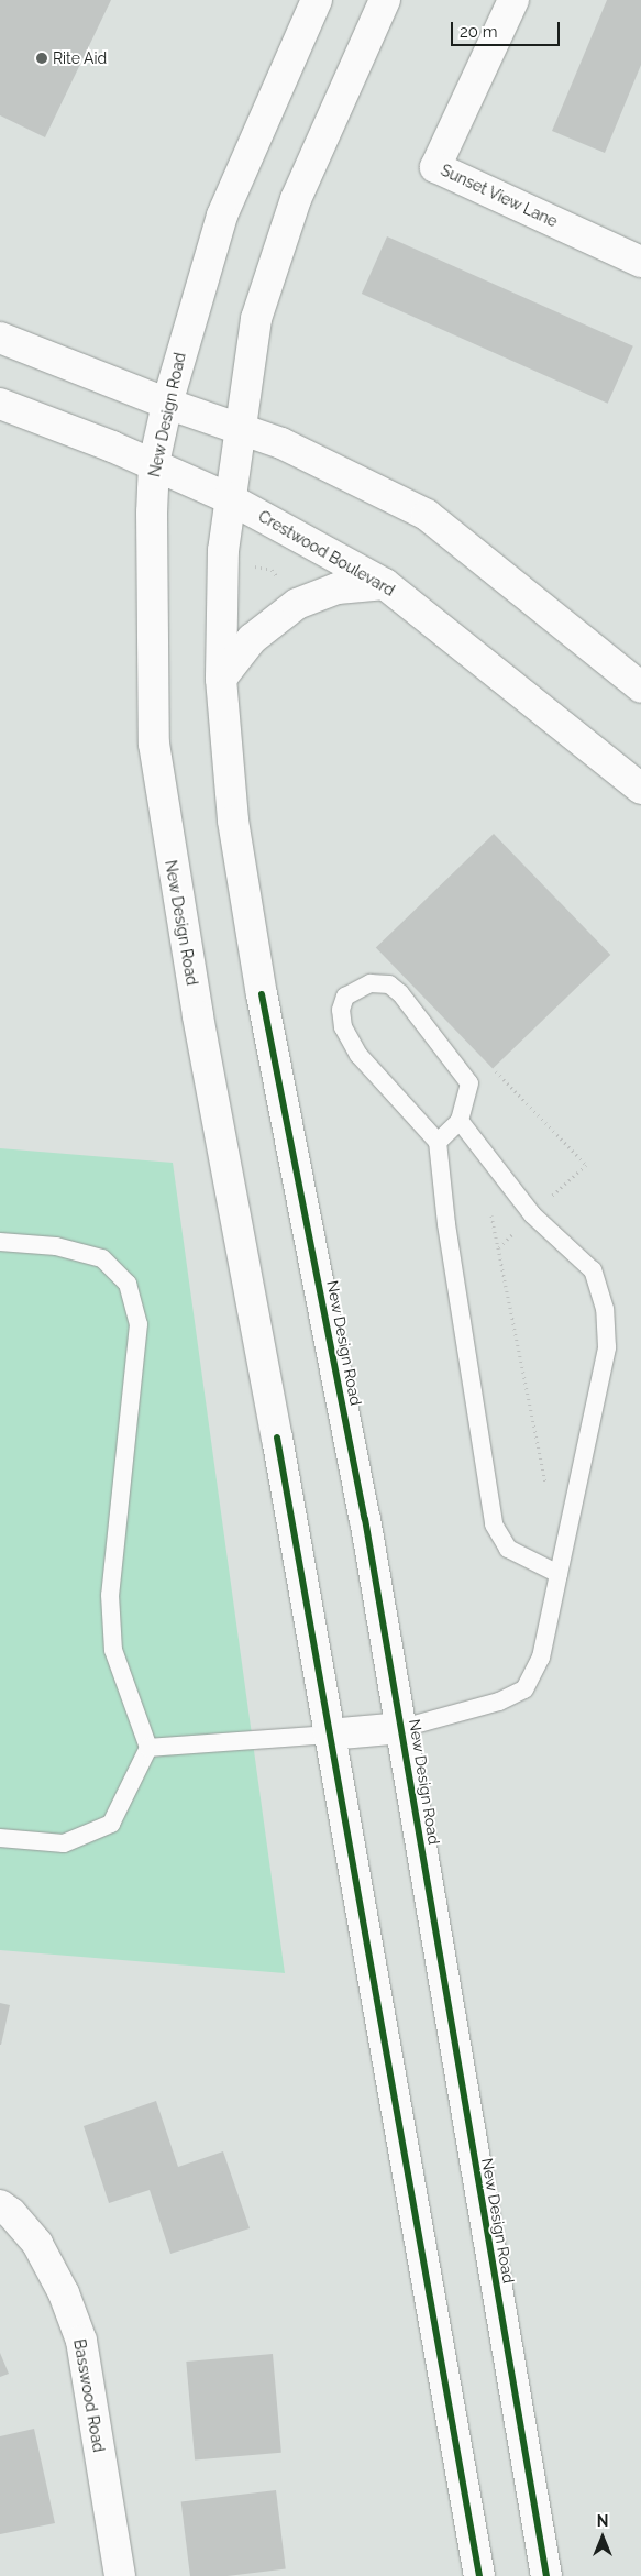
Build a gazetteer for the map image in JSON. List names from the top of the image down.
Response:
{
  "streets": {
    "main road": [
      "Sunset View Lane",
      "New Design Road",
      "Crestwood Boulevard",
      "Basswood Road"
    ]
  },
  "crossings": [
    ["New Design Road", "Crestwood Boulevard"]
  ],
  "places": ["Rite Aid"],
  "scale_bar": "20 m",
  "north": "top"
}
